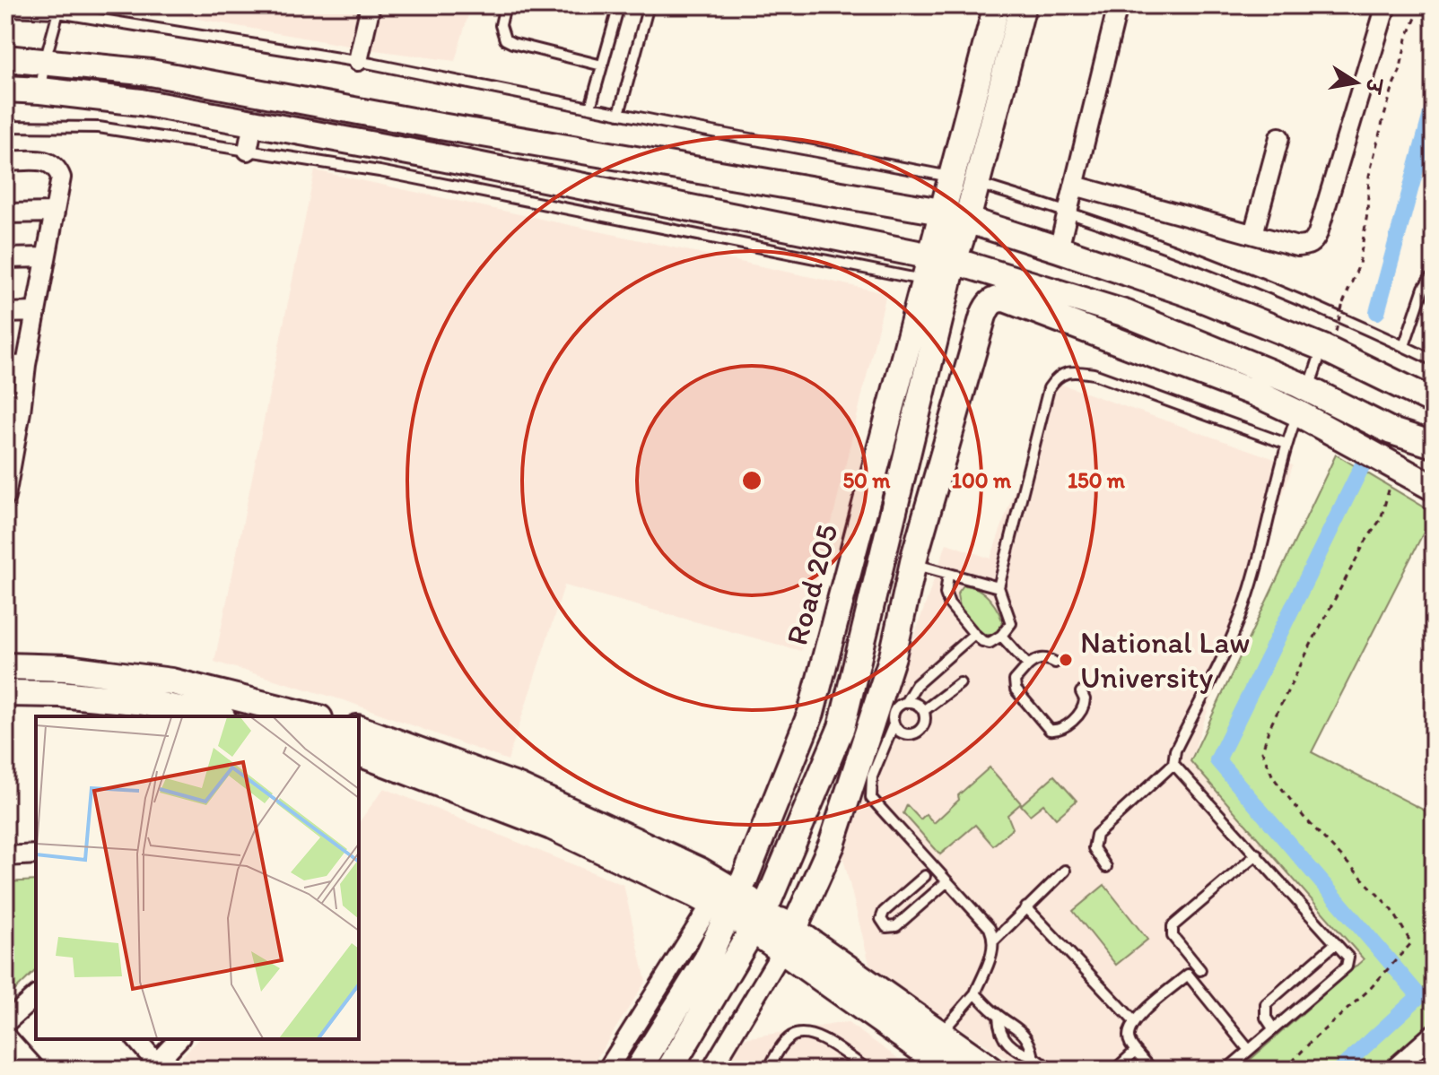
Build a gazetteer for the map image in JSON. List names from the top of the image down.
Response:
{
  "streets": {
    "main road": ["Road 205"]
  },
  "places": ["National Law University"],
  "north": "right",
  "rings": ["50 m", "100 m", "150 m"]
}
